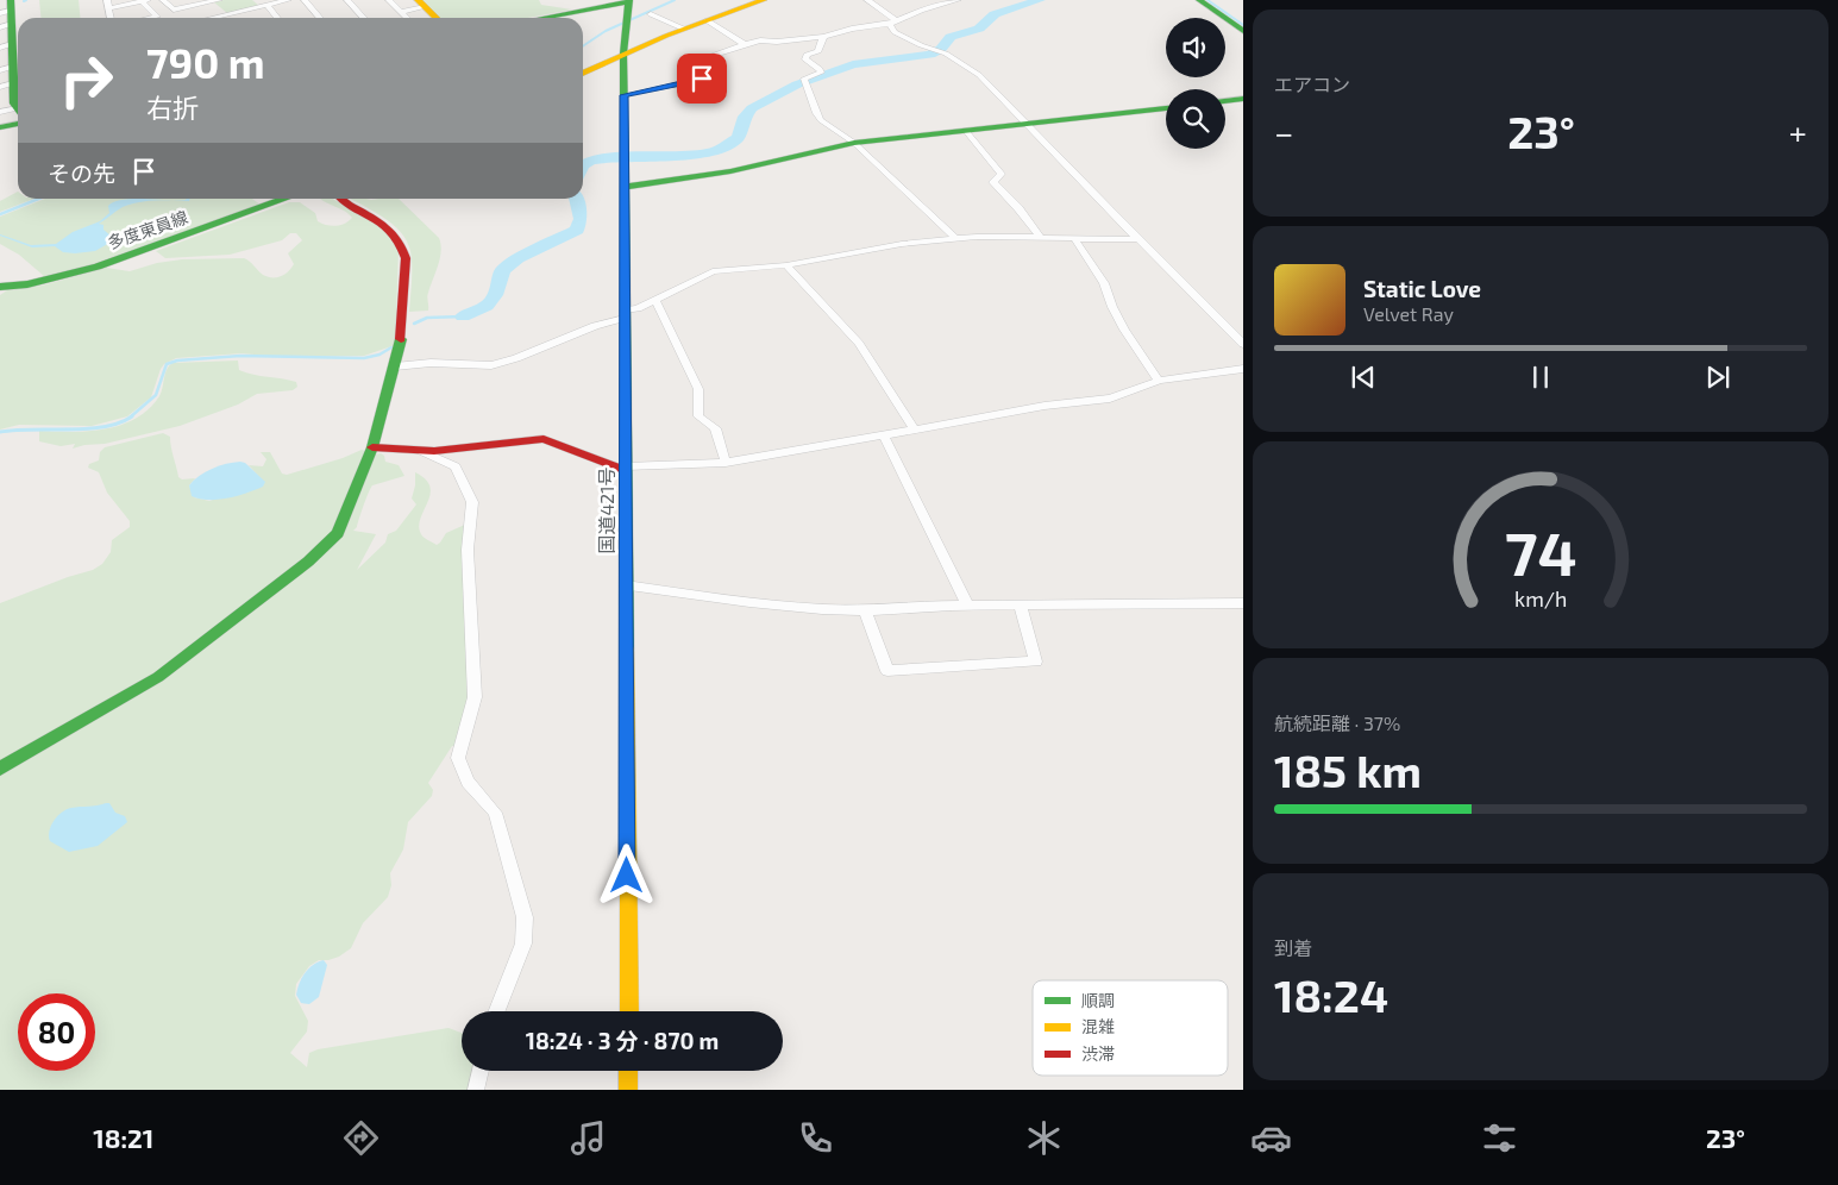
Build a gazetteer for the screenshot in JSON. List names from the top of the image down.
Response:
{
  "streets": {
    "main road": ["多度東員線", "国道421号"]
  },
  "legend": ["順調", "混雑", "渋滞"],
  "page": {
    "tile": [
      "エアコン",
      ["航続距離 · 37%", "185 km"],
      ["到着", "18:24"]
    ],
    "turn": ["790 m", "右折"],
    "heat": ["−", "23°", "+"],
    "then": "その先",
    "song": ["Static Love", "Velvet Ray"],
    "limit": "80",
    "trip": "18:24 · 3 分 · 870 m",
    "tabs": ["18:21", "23°"],
    "gauge": ["74", "km/h"]
  }
}
